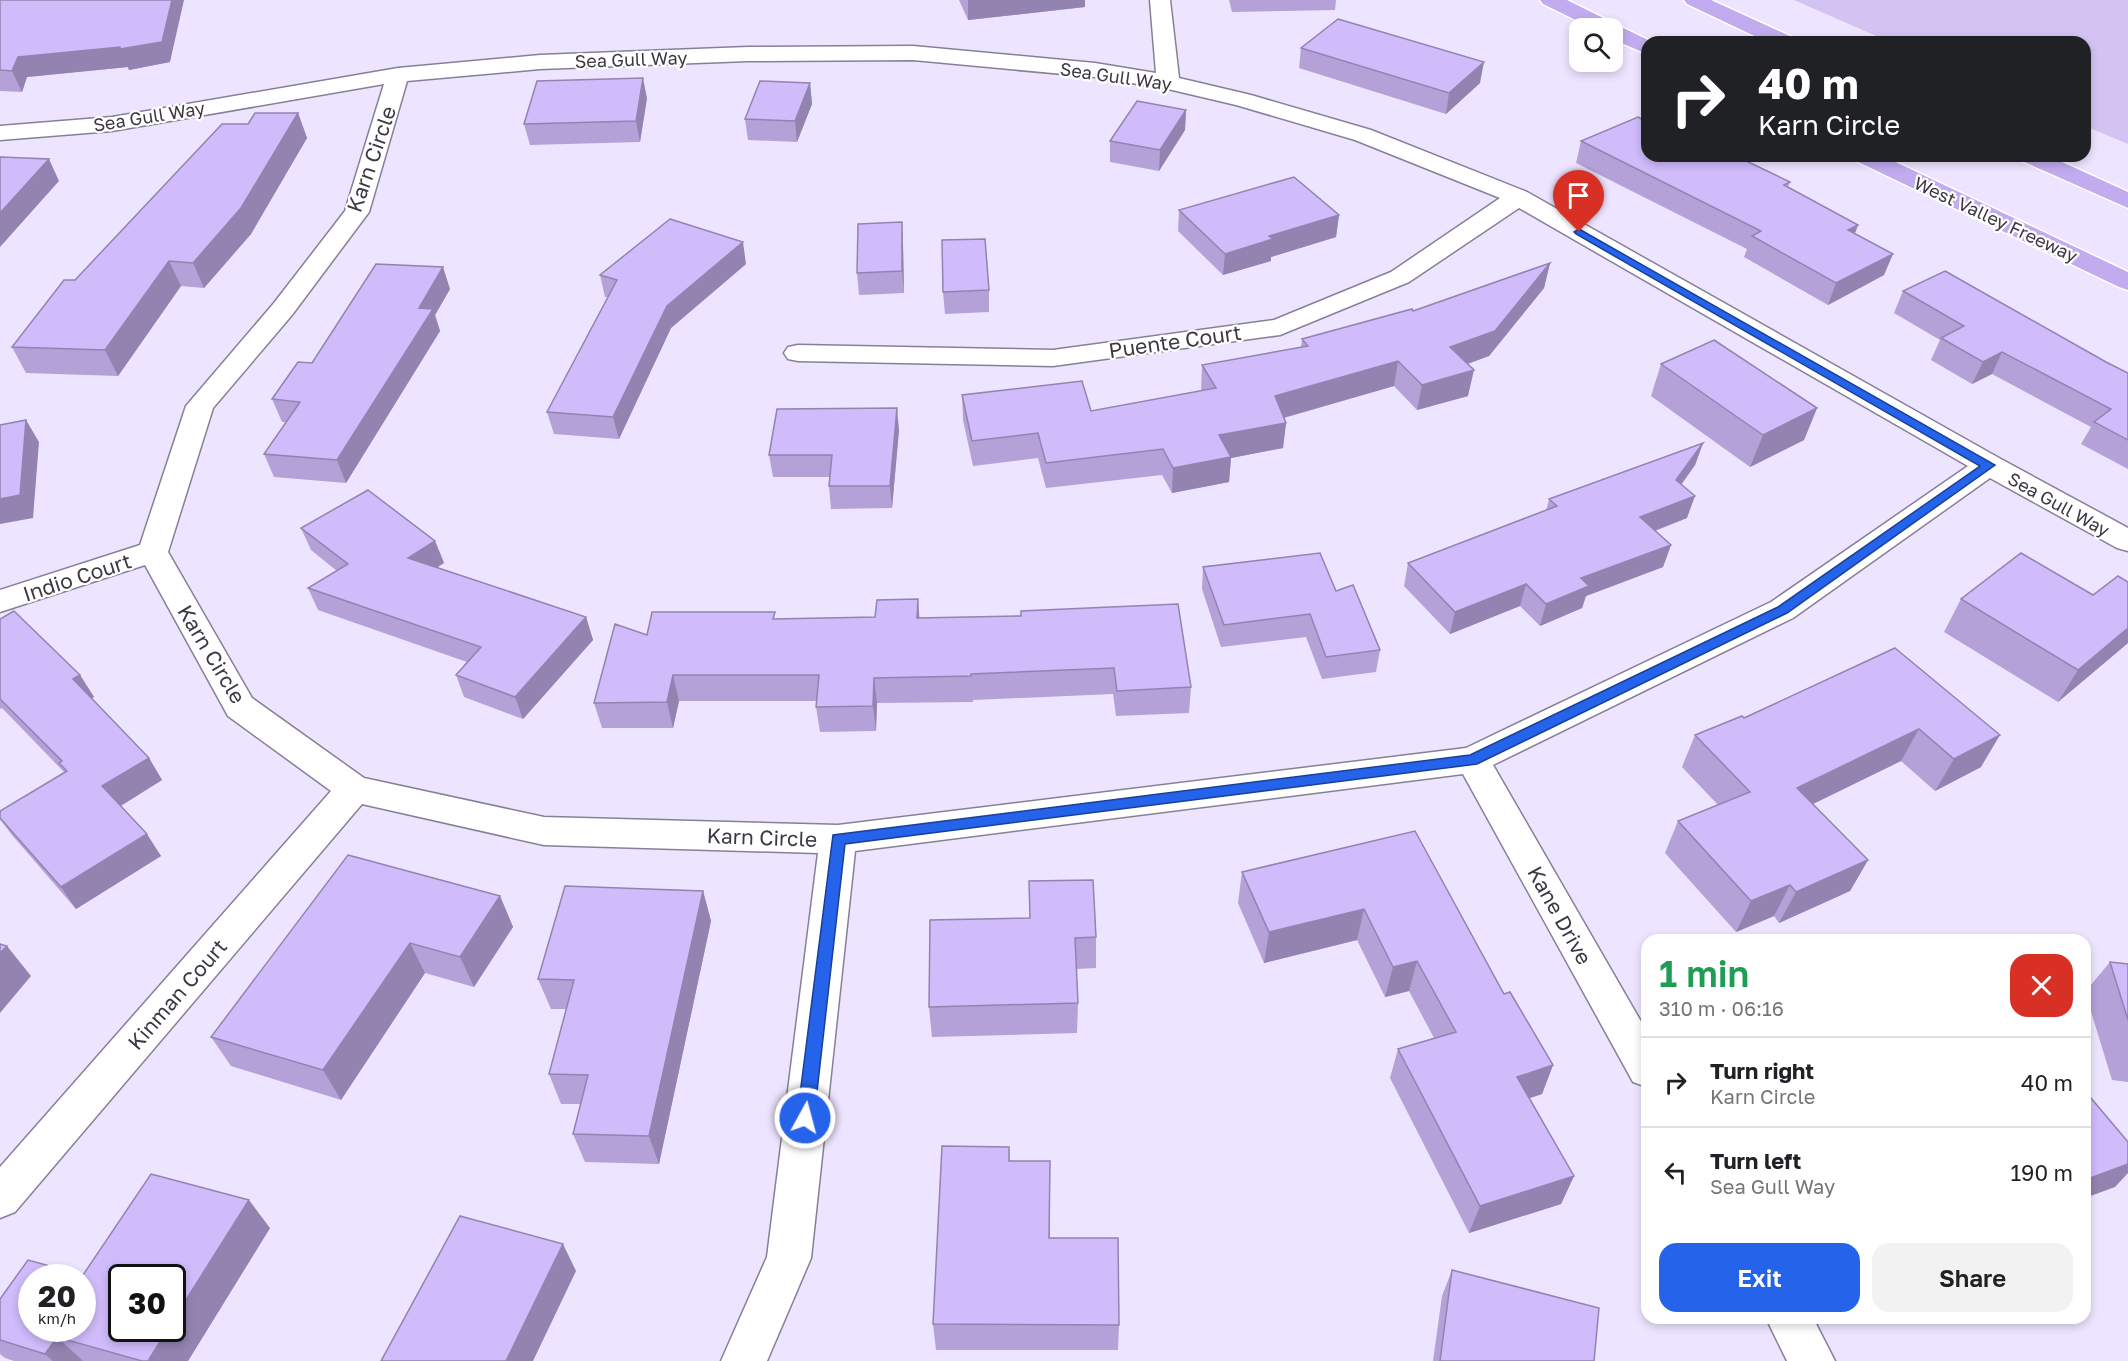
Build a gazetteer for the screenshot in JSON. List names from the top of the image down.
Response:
{
  "streets": {
    "highway": ["West Valley Freeway"],
    "street": [
      "Sea Gull Way",
      "Karn Circle",
      "Puente Court",
      "Indio Court",
      "Kane Drive",
      "Kinman Court"
    ]
  },
  "crossings": [
    ["Sea Gull Way", "Karn Circle"],
    ["Sea Gull Way", "Puente Court"],
    ["Karn Circle", "Indio Court"],
    ["Karn Circle", "Kane Drive"],
    ["Karn Circle", "Kinman Court"]
  ],
  "page": {
    "turn": ["40 m", "Karn Circle"],
    "heading": ["1 min", "310 m · 06:16"],
    "list": [
      {
        "name": "Turn right",
        "note": "Karn Circle",
        "value": "40 m"
      },
      {
        "name": "Turn left",
        "note": "Sea Gull Way",
        "value": "190 m"
      }
    ],
    "buttons": ["Exit", "Share"],
    "speed": "20 km/h",
    "limit": "30"
  }
}
